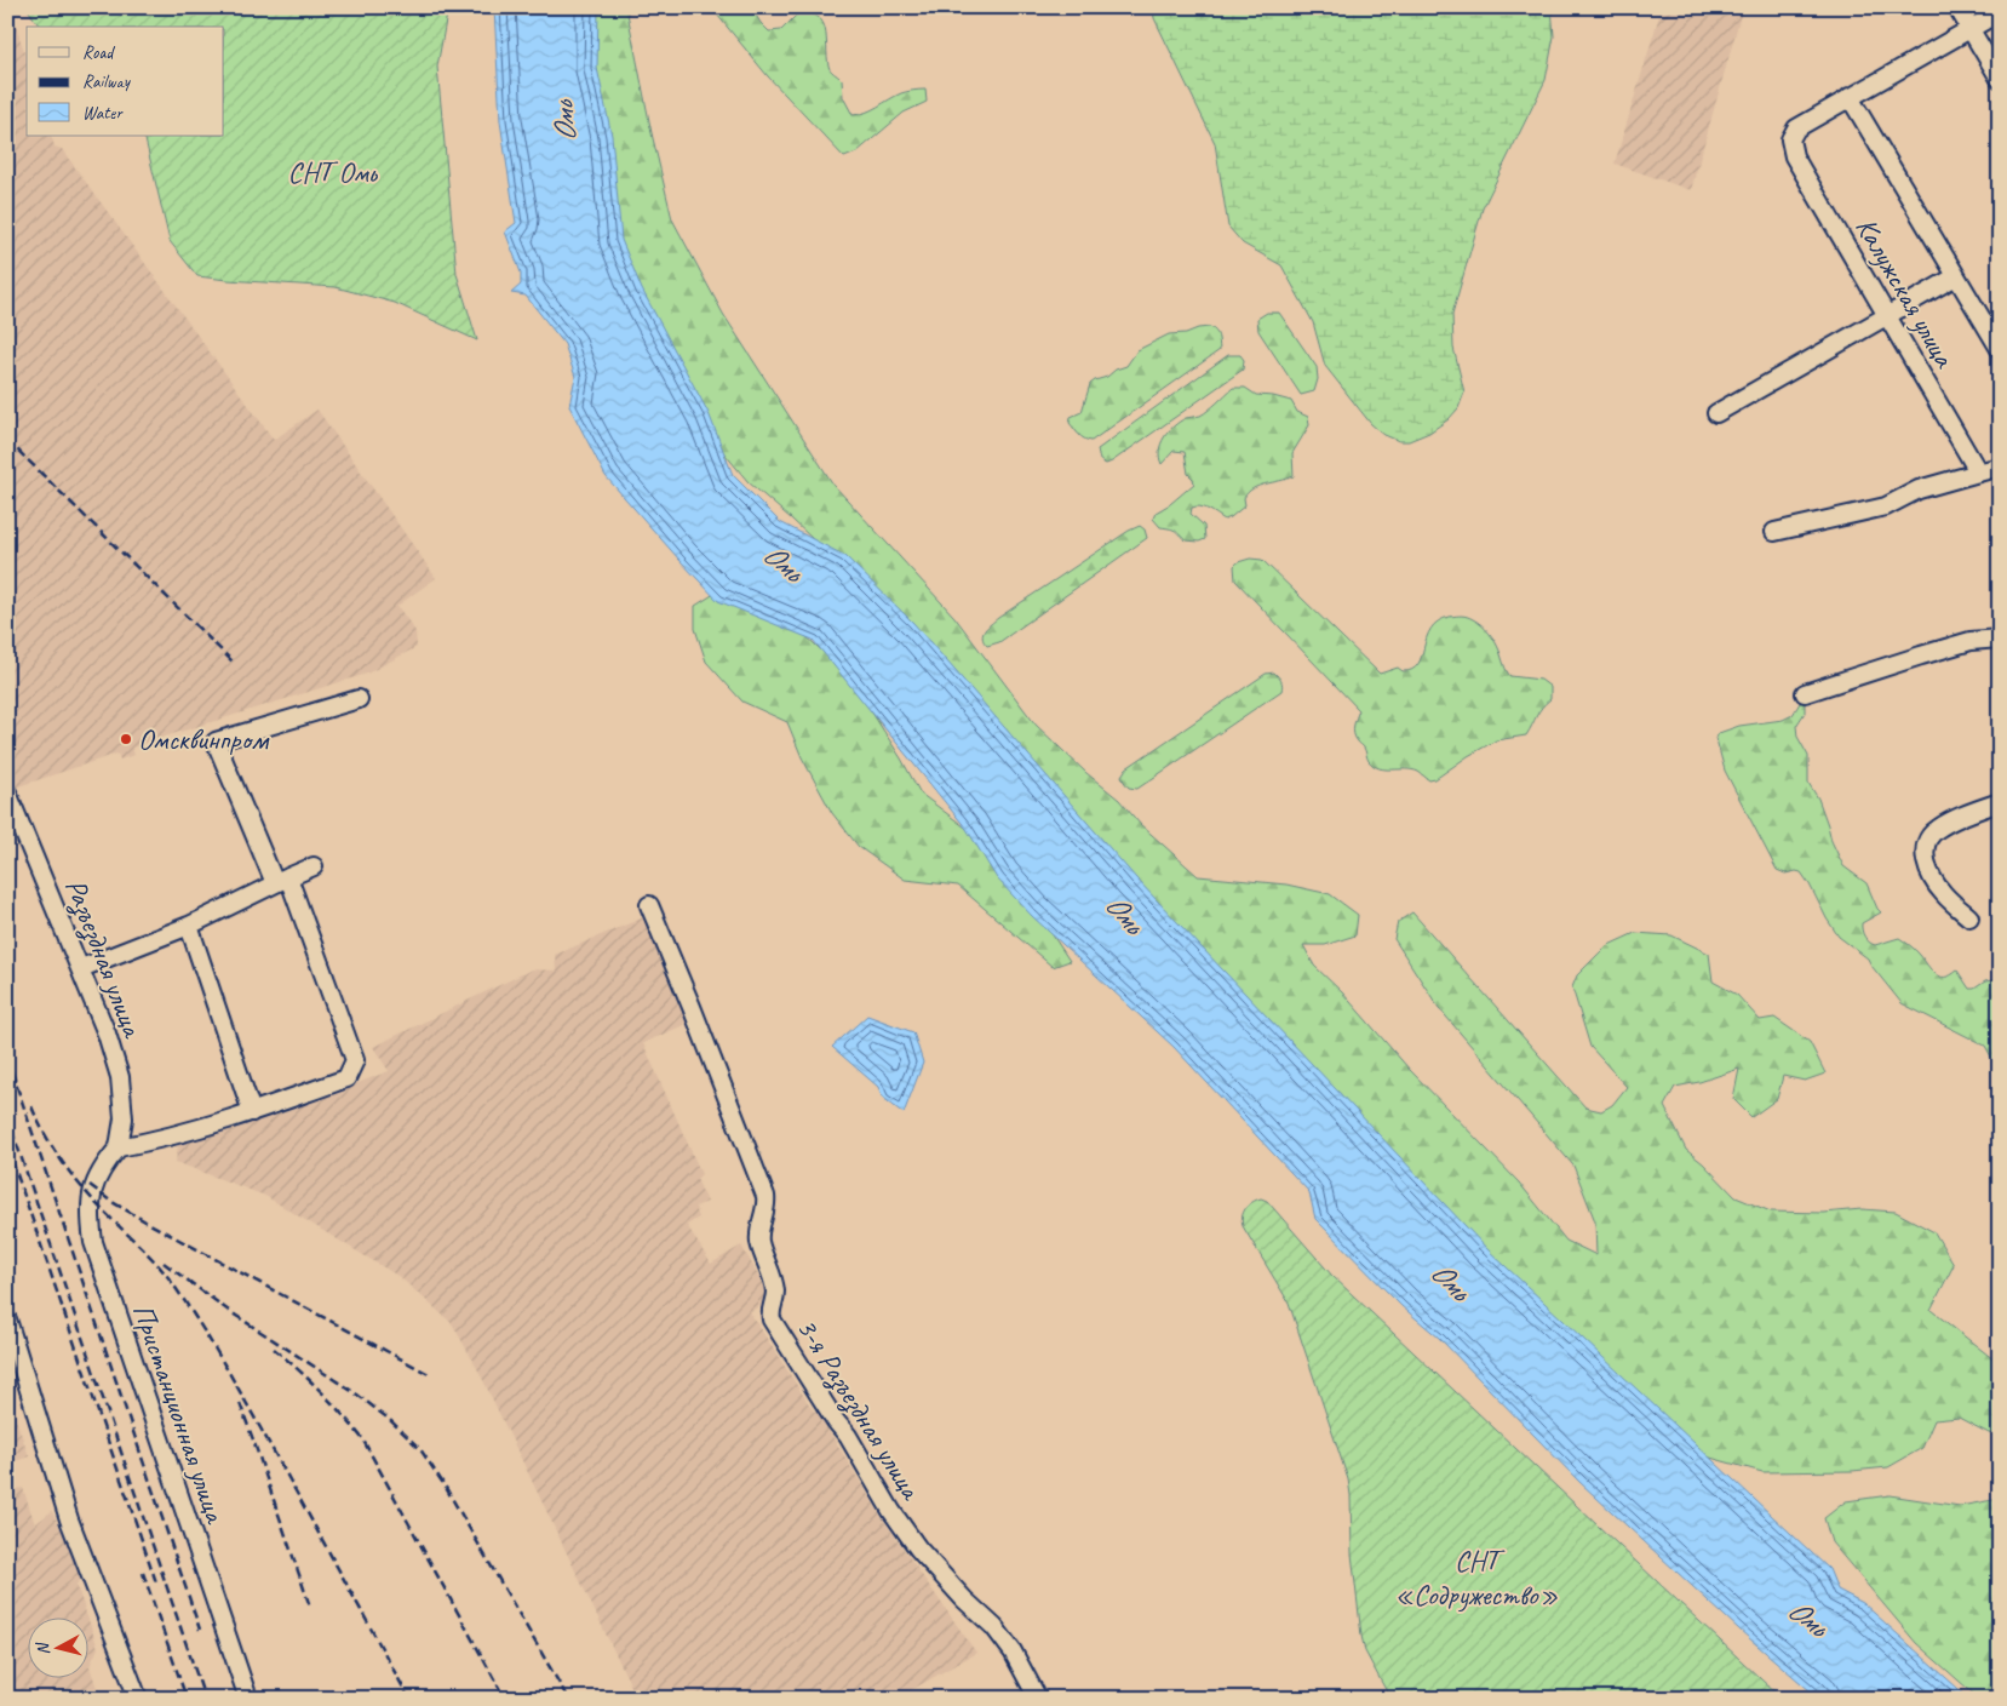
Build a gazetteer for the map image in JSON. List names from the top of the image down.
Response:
{
  "streets": {
    "street": [
      "Калужская улица",
      "Разъездная улица",
      "3-я Разъездная улица",
      "Пристанционная улица"
    ]
  },
  "crossings": [
    ["Разъездная улица", "Пристанционная улица"]
  ],
  "water": ["Омь"],
  "parks": ["СНТ Омь", "СНТ «Содружество»"],
  "places": ["Омсквинпром"],
  "legend": ["Road", "Railway", "Water"],
  "north": "left"
}
